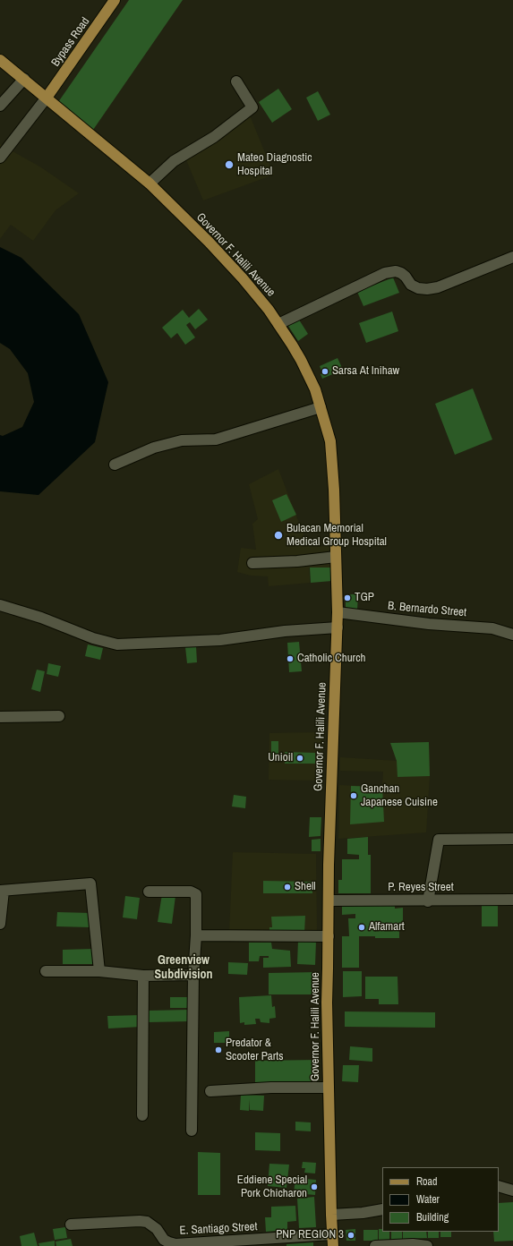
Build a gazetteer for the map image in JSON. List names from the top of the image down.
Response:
{
  "streets": {
    "main road": ["Bypass Road", "Governor F. Halili Avenue"],
    "street": ["B. Bernardo Street", "P. Reyes Street", "E. Santiago Street"]
  },
  "crossings": [
    ["Bypass Road", "Governor F. Halili Avenue"],
    ["Governor F. Halili Avenue", "B. Bernardo Street"],
    ["Governor F. Halili Avenue", "P. Reyes Street"],
    ["Governor F. Halili Avenue", "E. Santiago Street"]
  ],
  "districts": ["Greenview Subdivision"],
  "places": [
    "Mateo Diagnostic Hospital",
    "Sarsa At Inihaw",
    "Bulacan Memorial Medical Group Hospital",
    "TGP",
    "Catholic Church",
    "Unioil",
    "Ganchan Japanese Cuisine",
    "Shell",
    "Alfamart",
    "Predator & Scooter Parts",
    "Eddiene Special Pork Chicharon",
    "PNP REGION 3"
  ],
  "legend": ["Road", "Water", "Building"]
}
